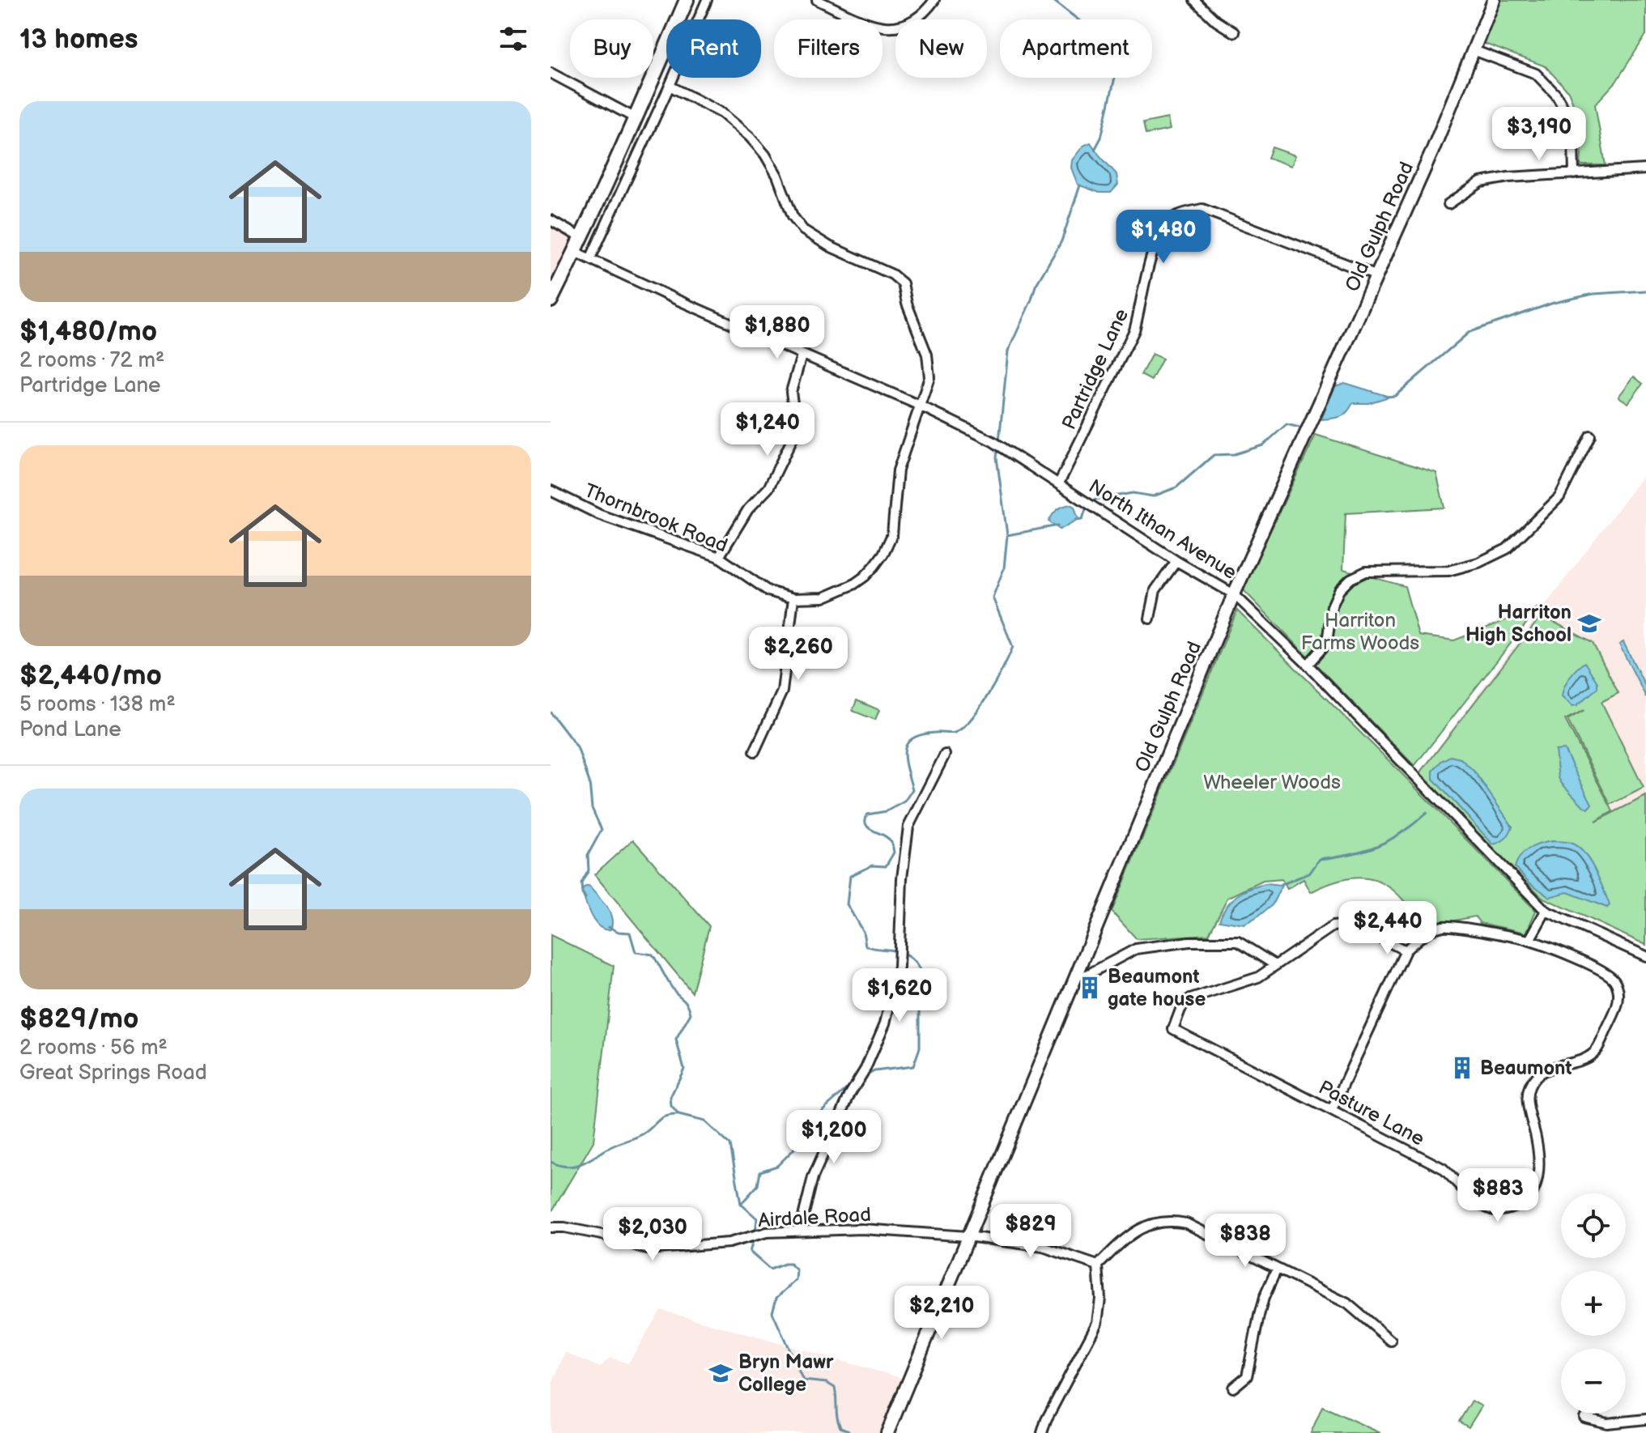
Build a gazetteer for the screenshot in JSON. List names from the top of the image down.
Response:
{
  "streets": {
    "street": [
      "Old Gulph Road",
      "Partridge Lane",
      "Thornbrook Road",
      "North Ithan Avenue",
      "Pasture Lane",
      "Airdale Road"
    ]
  },
  "crossings": [
    ["Old Gulph Road", "Partridge Lane"],
    ["Old Gulph Road", "North Ithan Avenue"],
    ["Old Gulph Road", "Airdale Road"],
    ["Partridge Lane", "North Ithan Avenue"],
    ["Thornbrook Road", "North Ithan Avenue"]
  ],
  "parks": ["Harriton Farms Woods", "Wheeler Woods"],
  "places": {
    "school or university": ["Harriton High School", "Bryn Mawr College"],
    "building": ["Beaumont gate house", "Beaumont"]
  },
  "page": {
    "heading": "13 homes",
    "chip": [
      "Buy",
      "Rent",
      "Filters",
      "New",
      "Apartment"
    ],
    "list": [
      {
        "name": "$1,480/mo",
        "note": "2 rooms · 72 m² · Partridge Lane"
      },
      {
        "name": "$2,440/mo",
        "note": "5 rooms · 138 m² · Pond Lane"
      },
      {
        "name": "$829/mo",
        "note": "2 rooms · 56 m² · Great Springs Road"
      }
    ],
    "price": [
      "$3,190",
      "$1,480",
      "$1,880",
      "$1,240",
      "$2,260",
      "$2,440",
      "$1,620",
      "$1,200",
      "$883",
      "$829",
      "$2,030",
      "$838",
      "$2,210"
    ],
    "map_buttons": ["+", "−"]
  }
}
